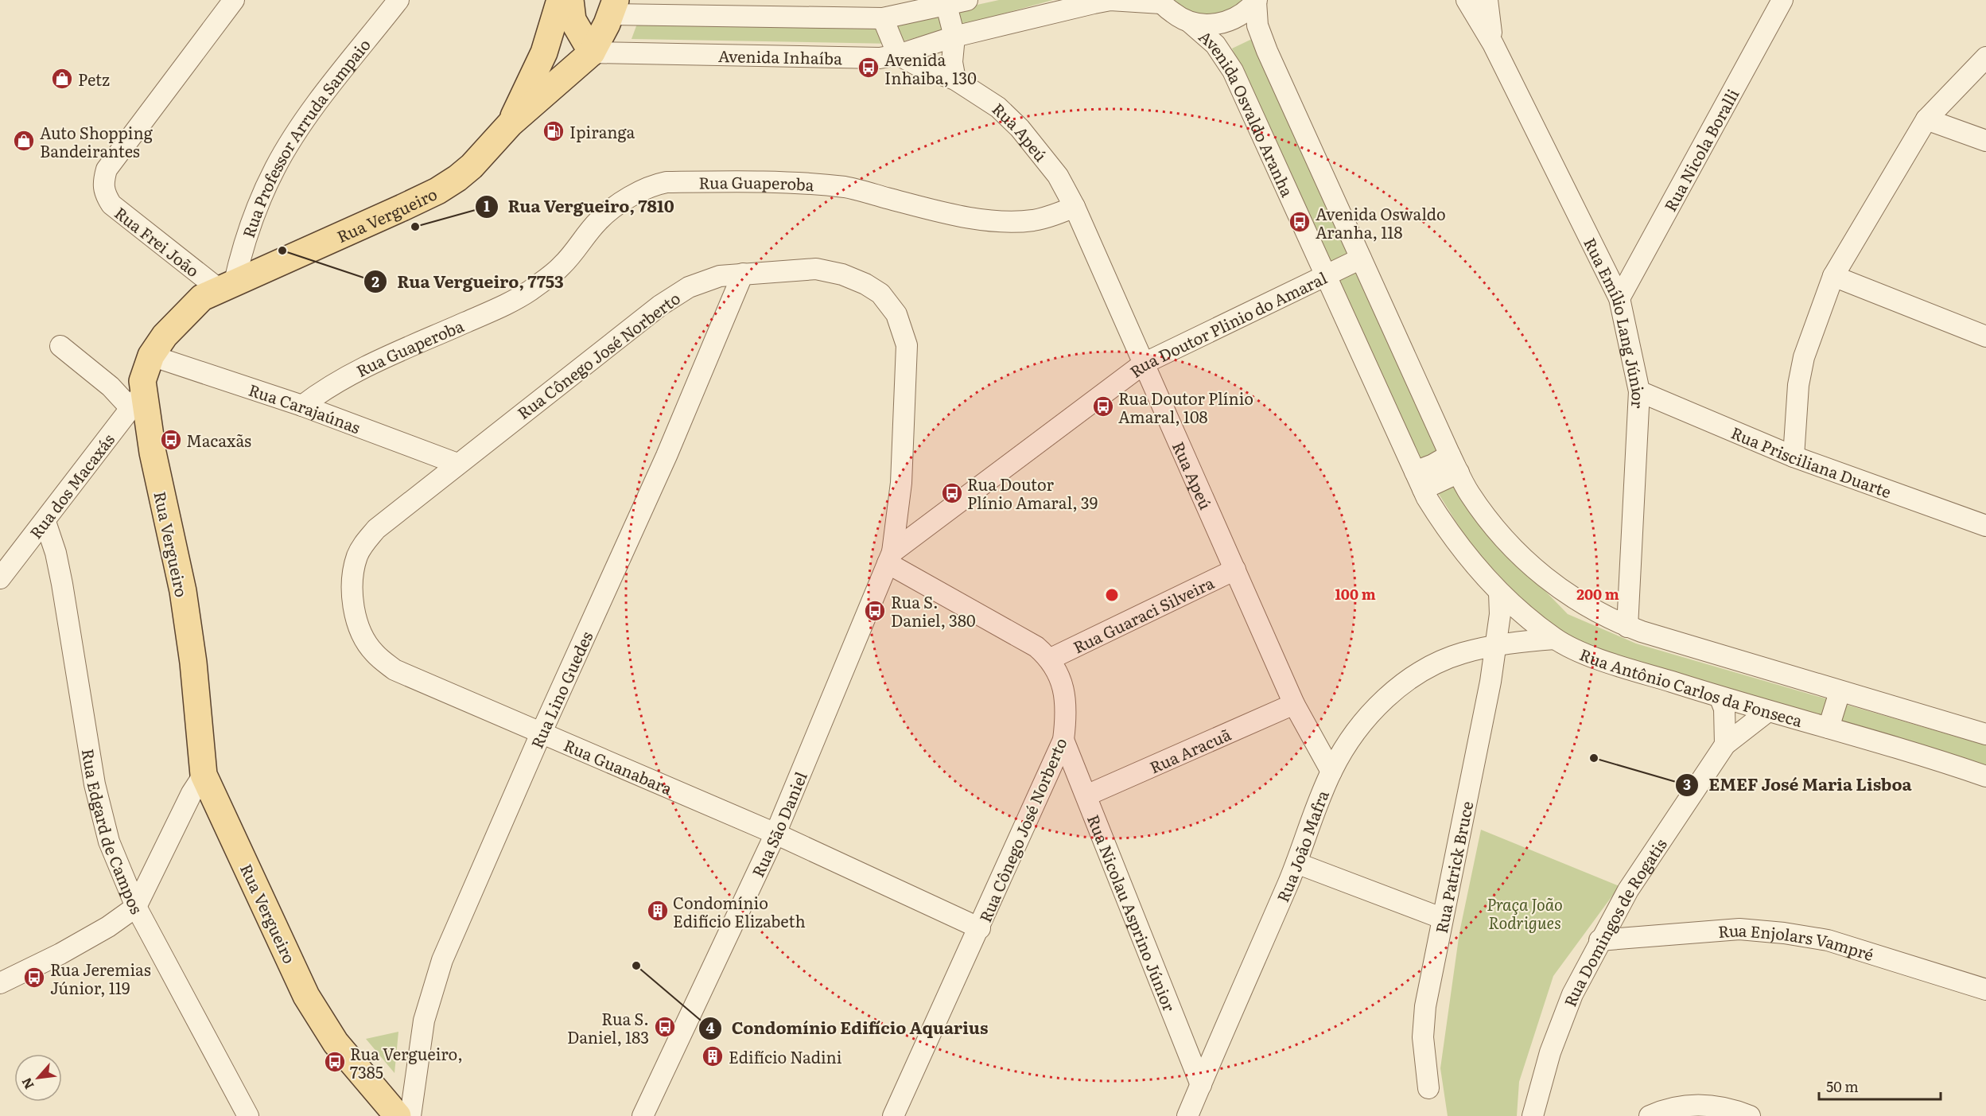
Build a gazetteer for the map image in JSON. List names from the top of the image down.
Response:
{
  "streets": {
    "main road": ["Rua Vergueiro"],
    "street": [
      "Avenida Inhaíba",
      "Avenida Osvaldo Aranha",
      "Rua Apeú",
      "Rua Professor Arruda Sampaio",
      "Rua Nicola Boralli",
      "Rua Guaperoba",
      "Rua Frei João",
      "Rua Emílio Lang Júnior",
      "Rua Doutor Plinio do Amaral",
      "Rua Cônego José Norberto",
      "Rua Carajaúnas",
      "Rua Prisciliana Duarte",
      "Rua dos Macaxás",
      "Rua Guaraci Silveira",
      "Rua Antônio Carlos da Fonseca",
      "Rua Lino Guedes",
      "Rua Aracuã",
      "Rua Guanabara",
      "Rua São Daniel",
      "Rua Edgard de Campos",
      "Rua João Mafra",
      "Rua Patrick Bruce",
      "Rua Nicolau Asprino Júnior",
      "Rua Domingos de Rogatis",
      "Rua Enjolars Vampré"
    ]
  },
  "crossings": [
    ["Avenida Inhaíba", "Avenida Osvaldo Aranha"],
    ["Avenida Inhaíba", "Rua Apeú"],
    ["Avenida Inhaíba", "Rua Vergueiro"],
    ["Avenida Osvaldo Aranha", "Rua Doutor Plinio do Amaral"],
    ["Avenida Osvaldo Aranha", "Rua Antônio Carlos da Fonseca"],
    ["Avenida Osvaldo Aranha", "Rua João Mafra"],
    ["Rua Apeú", "Rua Guaperoba"],
    ["Rua Apeú", "Rua Doutor Plinio do Amaral"],
    ["Rua Apeú", "Rua Guaraci Silveira"],
    ["Rua Apeú", "Rua Aracuã"],
    ["Rua Apeú", "Rua João Mafra"],
    ["Rua Professor Arruda Sampaio", "Rua Vergueiro"],
    ["Rua Professor Arruda Sampaio", "Rua Frei João"],
    ["Rua Nicola Boralli", "Rua Emílio Lang Júnior"],
    ["Rua Guaperoba", "Rua Carajaúnas"],
    ["Rua Vergueiro", "Rua Frei João"],
    ["Rua Vergueiro", "Rua Carajaúnas"],
    ["Rua Vergueiro", "Rua dos Macaxás"],
    ["Rua Emílio Lang Júnior", "Rua Prisciliana Duarte"],
    ["Rua Doutor Plinio do Amaral", "Rua Cônego José Norberto"],
    ["Rua Doutor Plinio do Amaral", "Rua São Daniel"],
    ["Rua Cônego José Norberto", "Rua Carajaúnas"],
    ["Rua Cônego José Norberto", "Rua Guaraci Silveira"],
    ["Rua Cônego José Norberto", "Rua Lino Guedes"],
    ["Rua Cônego José Norberto", "Rua Guanabara"],
    ["Rua Cônego José Norberto", "Rua São Daniel"],
    ["Rua Cônego José Norberto", "Rua Nicolau Asprino Júnior"],
    ["Rua Carajaúnas", "Rua Guanabara"],
    ["Rua dos Macaxás", "Rua Edgard de Campos"],
    ["Rua Antônio Carlos da Fonseca", "Rua João Mafra"],
    ["Rua Antônio Carlos da Fonseca", "Rua Domingos de Rogatis"],
    ["Rua Lino Guedes", "Rua Guanabara"],
    ["Rua Aracuã", "Rua Nicolau Asprino Júnior"],
    ["Rua Guanabara", "Rua São Daniel"],
    ["Rua João Mafra", "Rua Patrick Bruce"],
    ["Rua João Mafra", "Rua Nicolau Asprino Júnior"],
    ["Rua Domingos de Rogatis", "Rua Enjolars Vampré"]
  ],
  "parks": ["Praça João Rodrigues"],
  "places": {
    "bus stop": [
      "Avenida Inhaiba, 130",
      "Avenida Oswaldo Aranha, 118",
      "Rua Doutor Plínio Amaral, 108",
      "Macaxãs",
      "Rua Doutor Plínio Amaral, 39",
      "Rua S. Daniel, 380",
      "Rua Jeremias Júnior, 119",
      "Rua S. Daniel, 183",
      "Rua Vergueiro, 7385"
    ],
    "shop": ["Petz", "Auto Shopping Bandeirantes"],
    "fuel station": ["Ipiranga"],
    "other": [
      "Rua Vergueiro, 7810",
      "Rua Vergueiro, 7753",
      "EMEF José Maria Lisboa",
      "Condomínio Edifício Aquarius"
    ],
    "building": ["Condomínio Edifício Elizabeth", "Edifício Nadini"]
  },
  "scale_bar": "50 m",
  "north": "bottom left",
  "rings": ["100 m", "200 m"]
}
